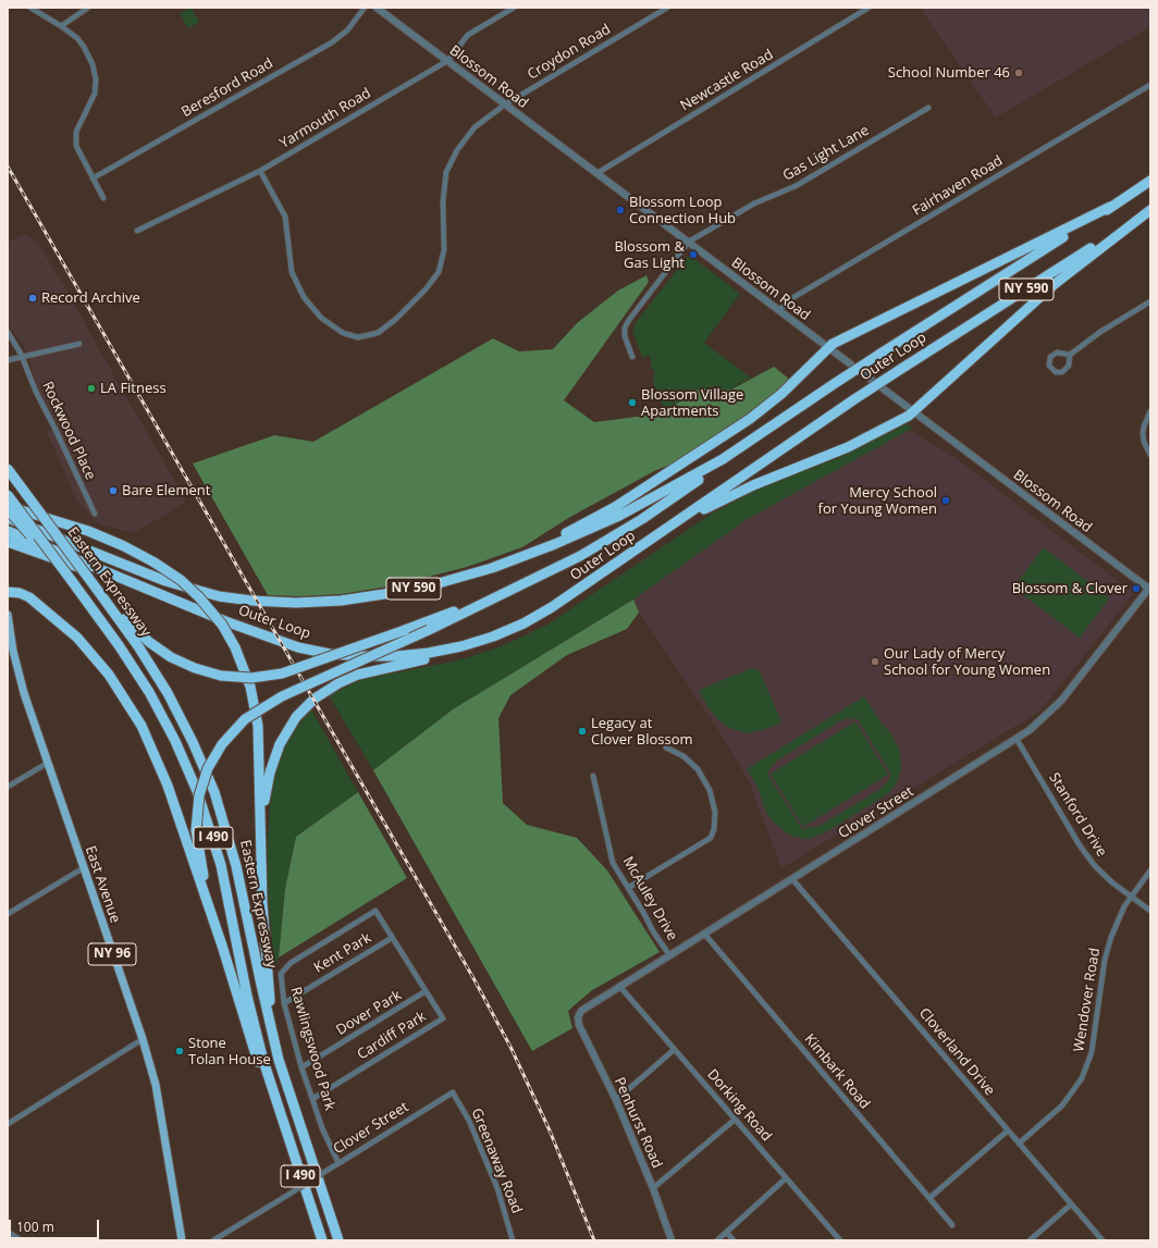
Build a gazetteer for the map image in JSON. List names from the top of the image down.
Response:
{
  "streets": {
    "highway": [
      "NY 590",
      "Outer Loop",
      "Eastern Expressway",
      "I 490"
    ],
    "main road": ["East Avenue", "NY 96"],
    "street": [
      "Croydon Road",
      "Blossom Road",
      "Newcastle Road",
      "Beresford Road",
      "Yarmouth Road",
      "Gas Light Lane",
      "Fairhaven Road",
      "Rockwood Place",
      "Clover Street",
      "Stanford Drive",
      "McAuley Drive",
      "Kent Park",
      "Wendover Road",
      "Dover Park",
      "Cardiff Park",
      "Rawlingswood Park",
      "Cloverland Drive",
      "Kimbark Road",
      "Dorking Road",
      "Penhurst Road",
      "Greenaway Road"
    ]
  },
  "crossings": [
    ["Croydon Road", "Blossom Road"],
    ["Croydon Road", "Yarmouth Road"],
    ["Blossom Road", "Newcastle Road"],
    ["Blossom Road", "Yarmouth Road"],
    ["Blossom Road", "Gas Light Lane"],
    ["Blossom Road", "Fairhaven Road"],
    ["Blossom Road", "Clover Street"],
    ["NY 590", "Outer Loop"],
    ["Clover Street", "Stanford Drive"],
    ["Clover Street", "McAuley Drive"],
    ["Clover Street", "Rawlingswood Park"],
    ["Clover Street", "Cloverland Drive"],
    ["Clover Street", "Kimbark Road"],
    ["Clover Street", "Dorking Road"],
    ["Clover Street", "Penhurst Road"],
    ["Clover Street", "Greenaway Road"],
    ["Stanford Drive", "Wendover Road"],
    ["Kent Park", "Cardiff Park"],
    ["Kent Park", "Rawlingswood Park"],
    ["Wendover Road", "Cloverland Drive"],
    ["Dover Park", "Cardiff Park"],
    ["Dover Park", "Rawlingswood Park"],
    ["Cardiff Park", "Rawlingswood Park"]
  ],
  "places": [
    "School Number 46",
    "Blossom Loop Connection Hub",
    "Blossom & Gas Light",
    "Record Archive",
    "LA Fitness",
    "Blossom Village Apartments",
    "Bare Element",
    "Mercy School for Young Women",
    "Blossom & Clover",
    "Our Lady of Mercy School for Young Women",
    "Legacy at Clover Blossom",
    "Stone Tolan House"
  ],
  "scale_bar": "100 m"
}
